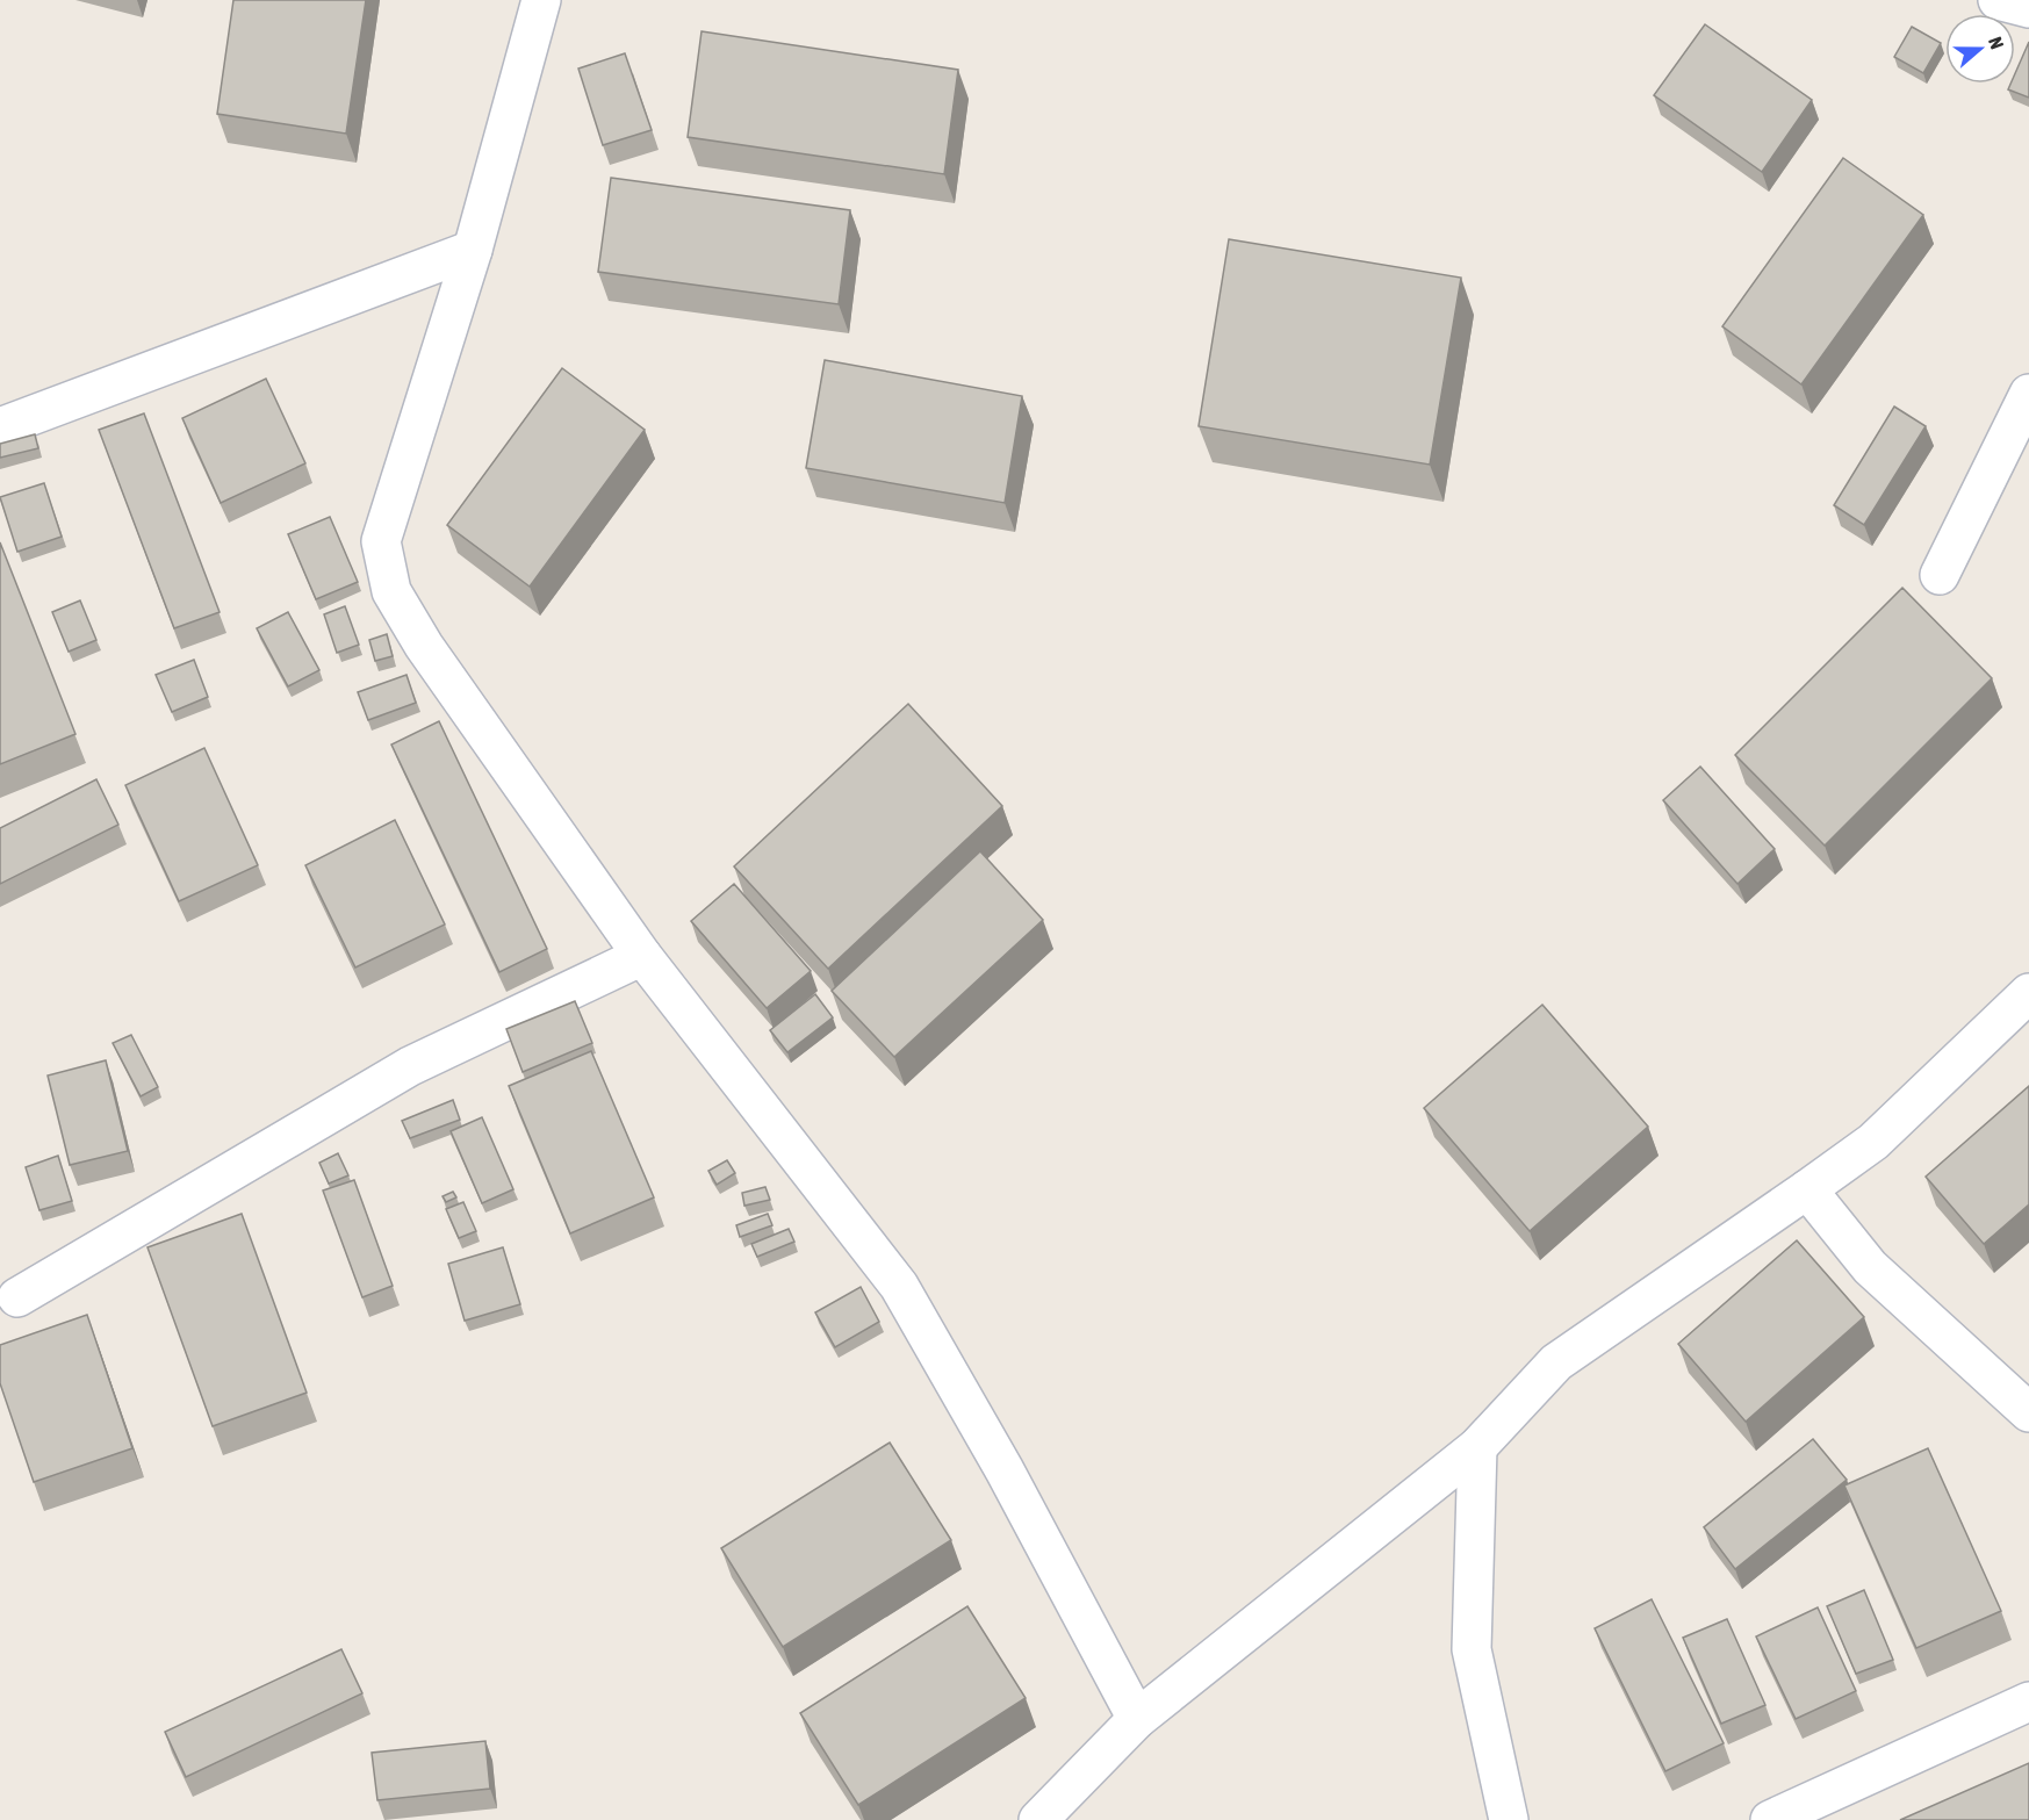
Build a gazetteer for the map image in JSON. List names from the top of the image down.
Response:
{
  "north": "right"
}
